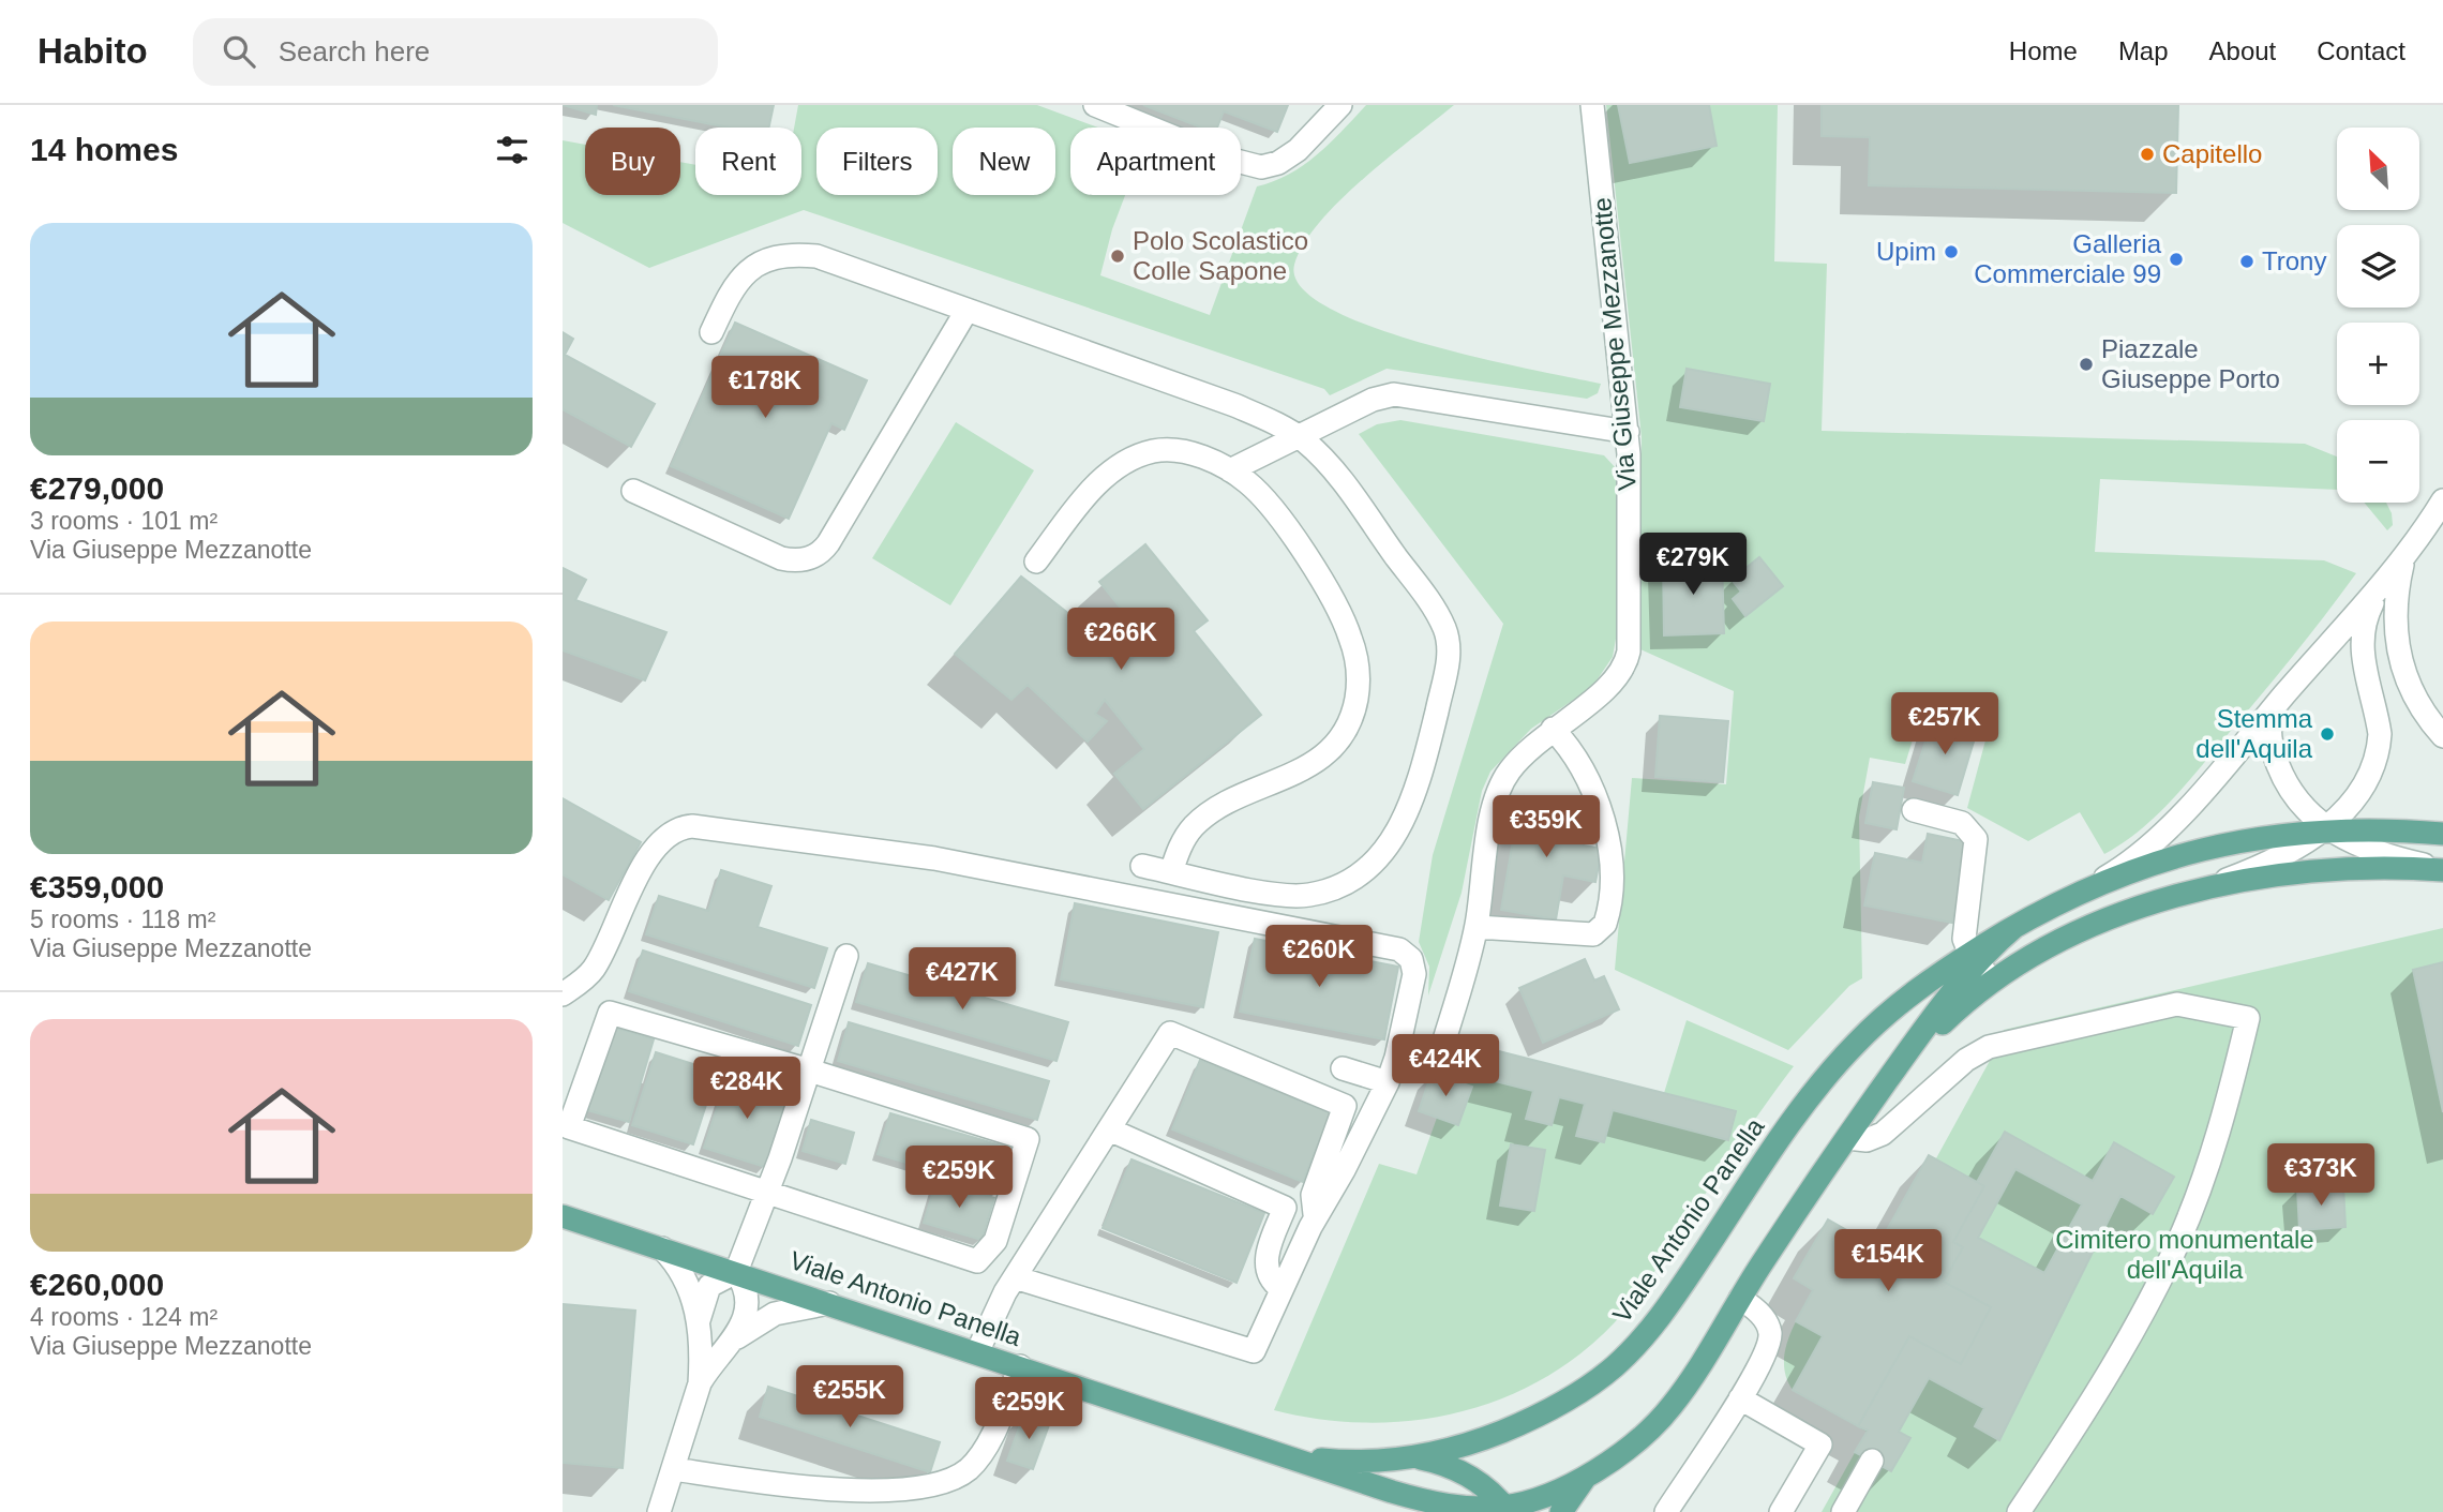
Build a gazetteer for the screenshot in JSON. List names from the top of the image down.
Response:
{
  "streets": {
    "main road": ["Viale Antonio Panella"],
    "street": ["Via Giuseppe Mezzanotte"]
  },
  "parks": ["Cimitero monumentale dell'Aquila"],
  "places": [
    "Capitello",
    "Upim",
    "Polo Scolastico Colle Sapone",
    "Galleria Commerciale 99",
    "Trony",
    "Piazzale Giuseppe Porto",
    "Stemma dell'Aquila"
  ],
  "north": "top left",
  "page": {
    "header": "Habito",
    "search": "Search here",
    "nav": [
      "Home",
      "Map",
      "About",
      "Contact"
    ],
    "heading": "14 homes",
    "map_buttons": ["+", "−"],
    "chip": [
      "Buy",
      "Rent",
      "Filters",
      "New",
      "Apartment"
    ],
    "list": [
      {
        "name": "€279,000",
        "note": "3 rooms · 101 m² · Via Giuseppe Mezzanotte"
      },
      {
        "name": "€359,000",
        "note": "5 rooms · 118 m² · Via Giuseppe Mezzanotte"
      },
      {
        "name": "€260,000",
        "note": "4 rooms · 124 m² · Via Giuseppe Mezzanotte"
      }
    ],
    "price": [
      "€178K",
      "€279K",
      "€266K",
      "€257K",
      "€359K",
      "€260K",
      "€427K",
      "€424K",
      "€284K",
      "€373K",
      "€259K",
      "€154K",
      "€255K",
      "€259K"
    ]
  }
}
